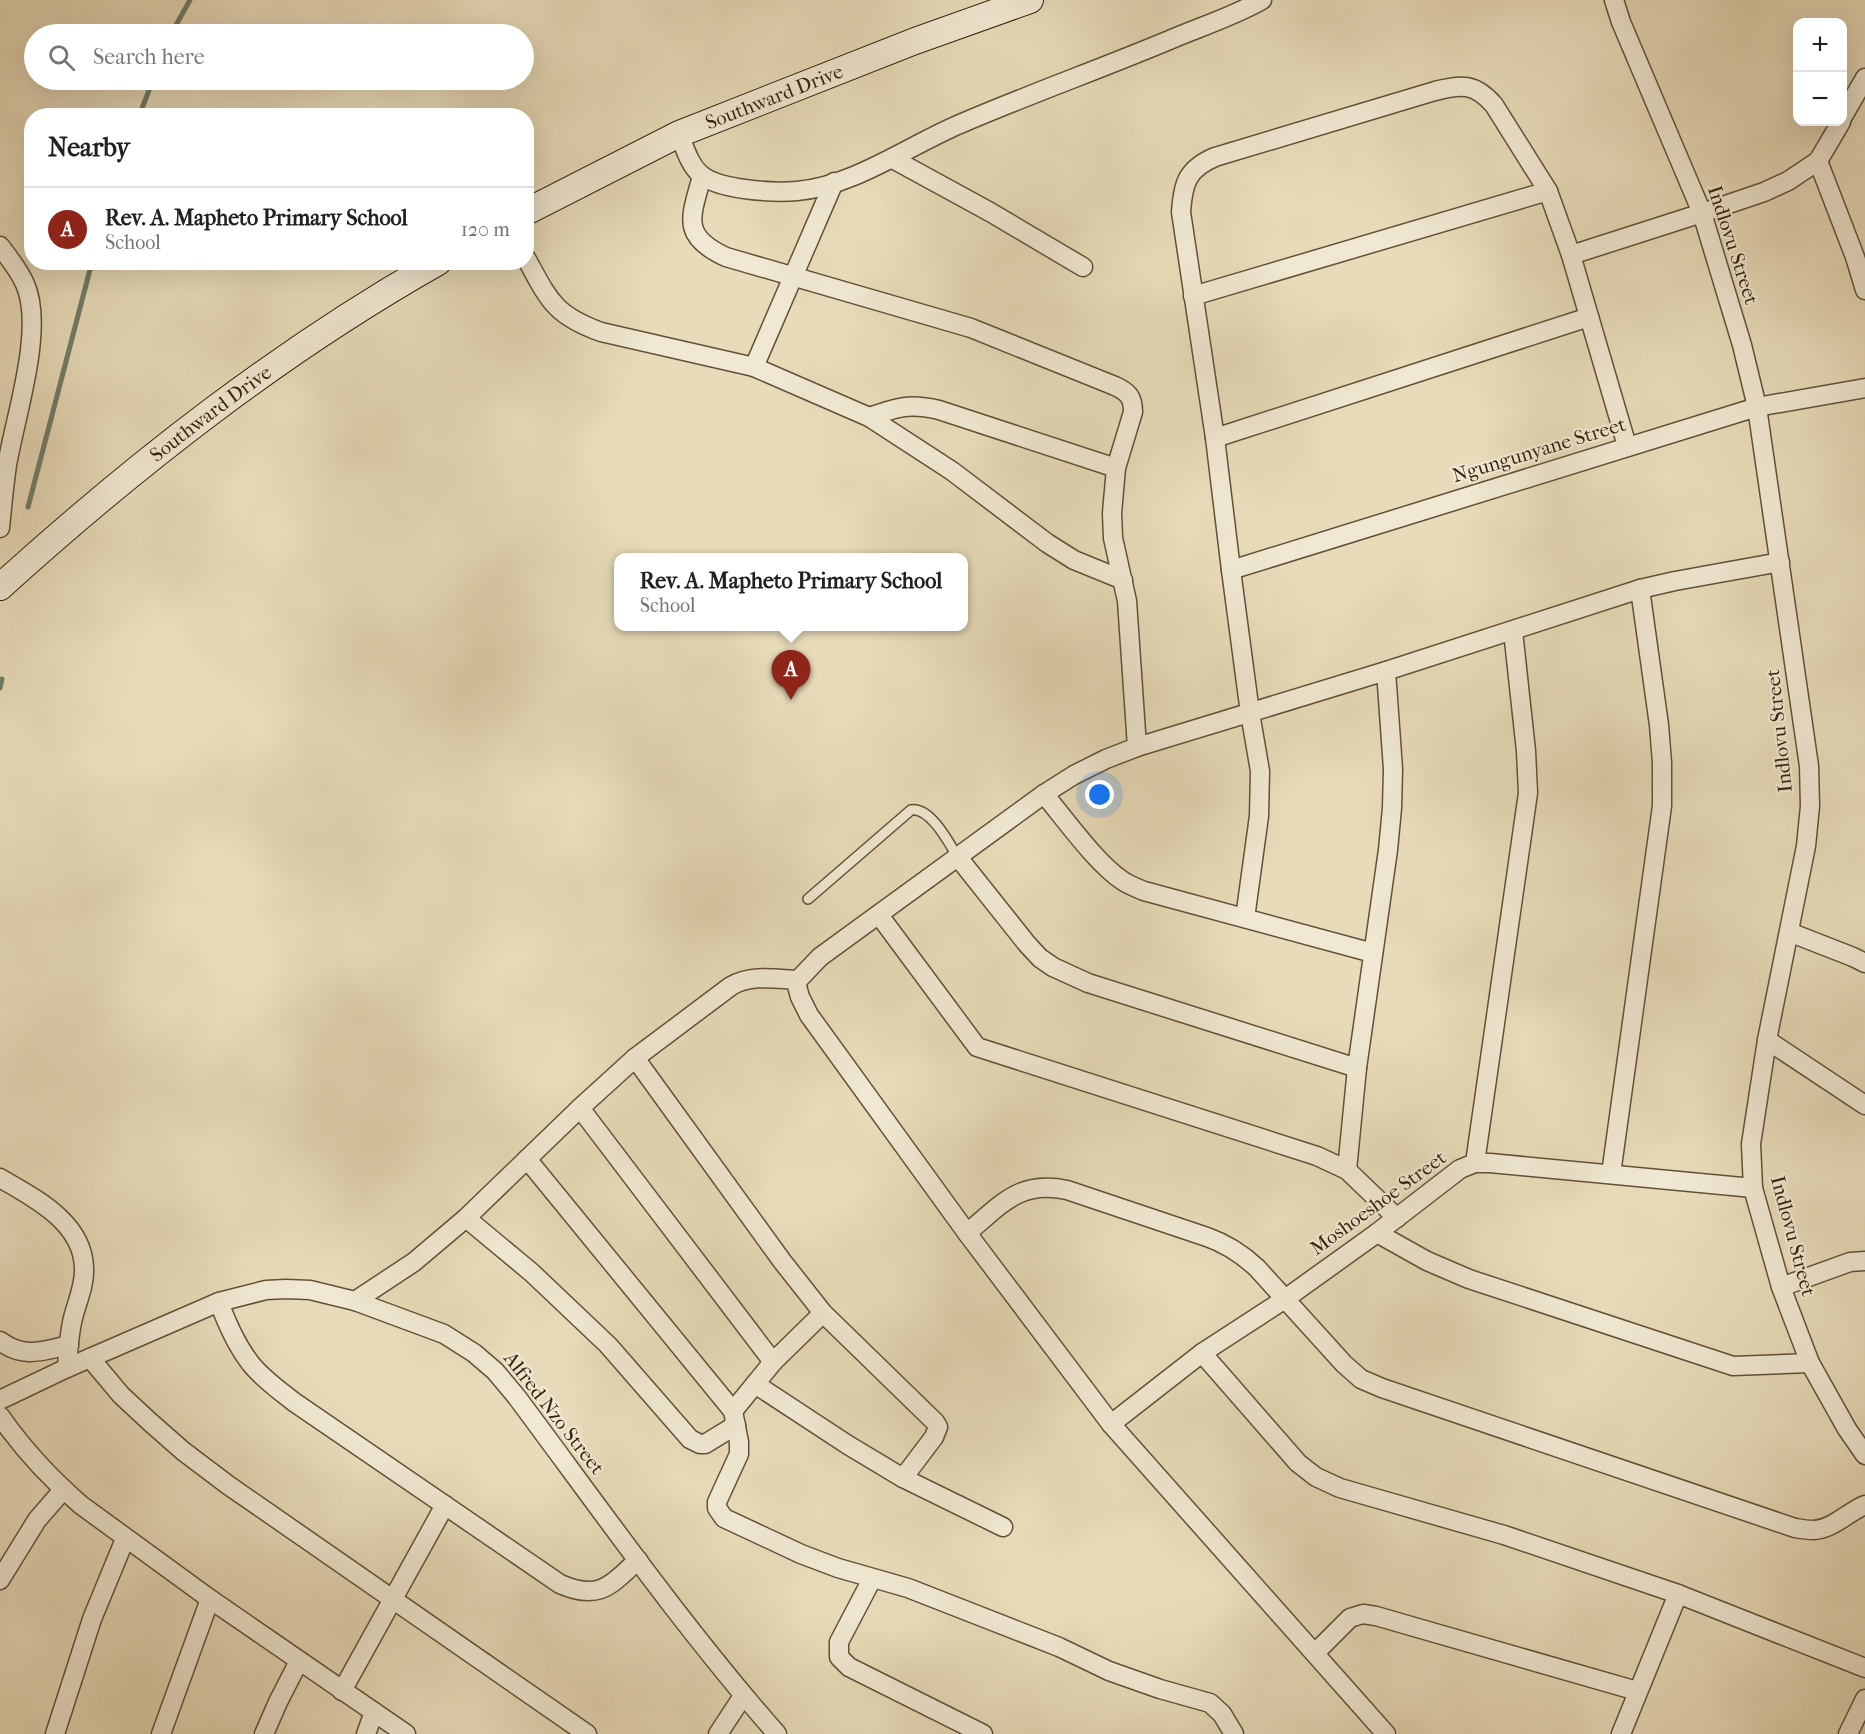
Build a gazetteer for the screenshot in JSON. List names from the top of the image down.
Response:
{
  "streets": {
    "main road": ["Southward Drive"],
    "street": [
      "Indlovu Street",
      "Ngungunyane Street",
      "Moshoeshoe Street",
      "Alfred Nzo Street"
    ]
  },
  "crossings": [
    ["Indlovu Street", "Ngungunyane Street"],
    ["Indlovu Street", "Moshoeshoe Street"]
  ],
  "page": {
    "map_buttons": ["+", "−"],
    "search": "Search here",
    "heading": "Nearby",
    "list": [
      {
        "mark": "A",
        "name": "Rev. A. Mapheto Primary School",
        "note": "School",
        "value": "120 m"
      }
    ],
    "popup": ["Rev. A. Mapheto Primary School", "School"],
    "pins": "A"
  }
}
